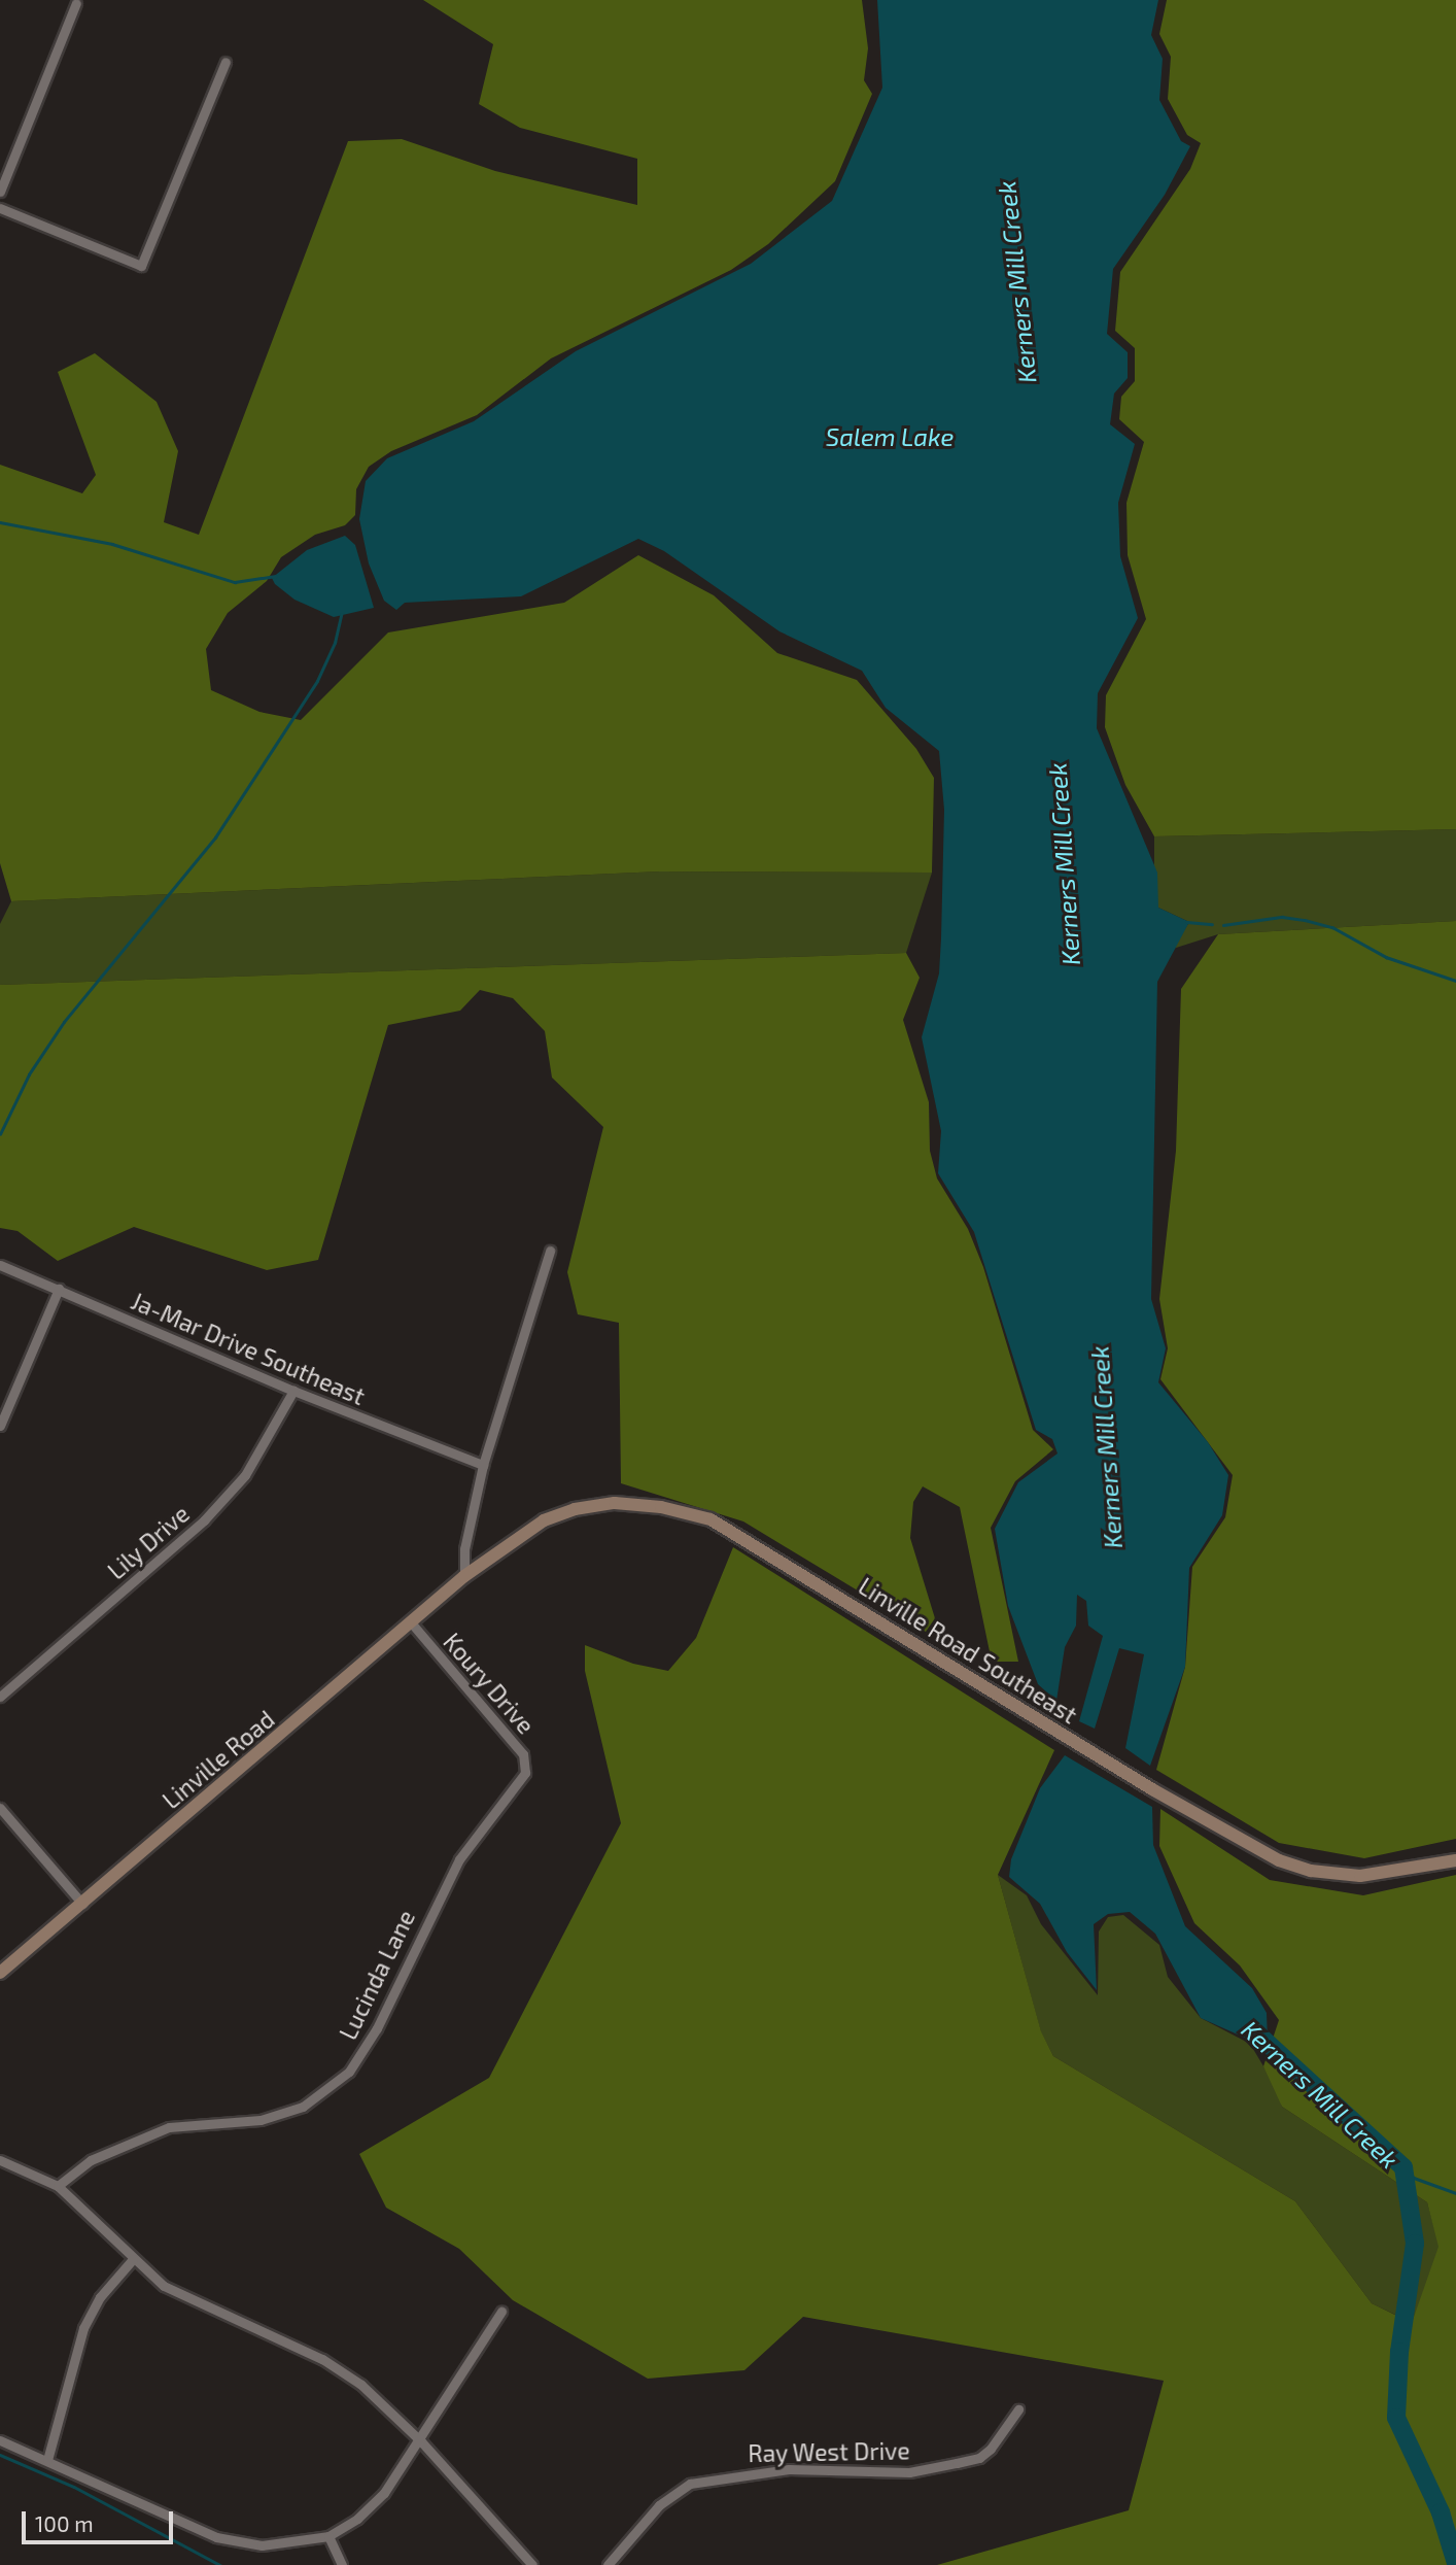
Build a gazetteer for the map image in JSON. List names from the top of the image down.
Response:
{
  "streets": {
    "main road": ["Linville Road Southeast", "Linville Road"],
    "street": [
      "Ja-Mar Drive Southeast",
      "Lily Drive",
      "Koury Drive",
      "Lucinda Lane",
      "Ray West Drive"
    ]
  },
  "crossings": [
    ["Ja-Mar Drive Southeast", "Lily Drive"],
    ["Linville Road Southeast", "Linville Road"],
    ["Koury Drive", "Linville Road"],
    ["Koury Drive", "Lucinda Lane"]
  ],
  "water": ["Kerners Mill Creek", "Salem Lake"],
  "scale_bar": "100 m"
}
